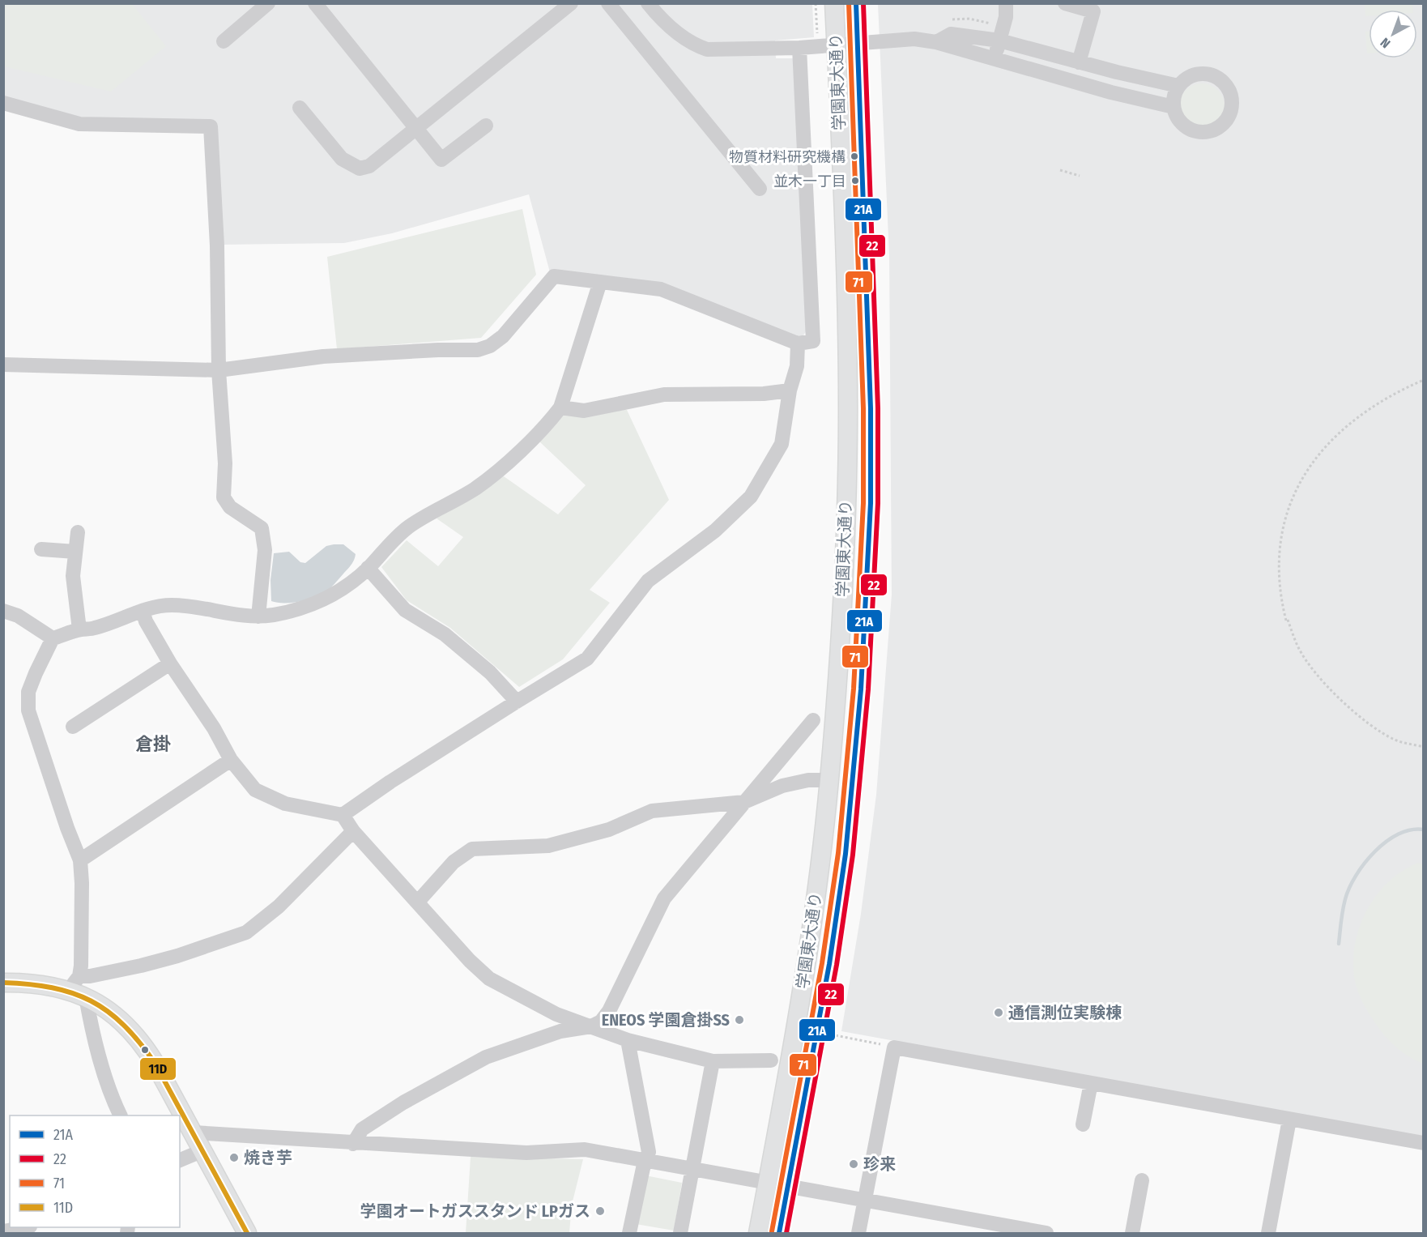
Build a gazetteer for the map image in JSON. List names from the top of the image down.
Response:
{
  "streets": {
    "main road": ["学園東大通り"]
  },
  "districts": ["倉掛"],
  "places": [
    "物質材料研究機構",
    "並木一丁目",
    "通信測位実験棟",
    "ENEOS 学園倉掛SS",
    "焼き芋",
    "珍来",
    "学園オートガススタンド LPガス"
  ],
  "lines": [
    "transit line 21A",
    "transit line 22",
    "transit line 71",
    "transit line 11D"
  ],
  "legend": [
    "21A",
    "22",
    "71",
    "11D"
  ],
  "north": "bottom left"
}
